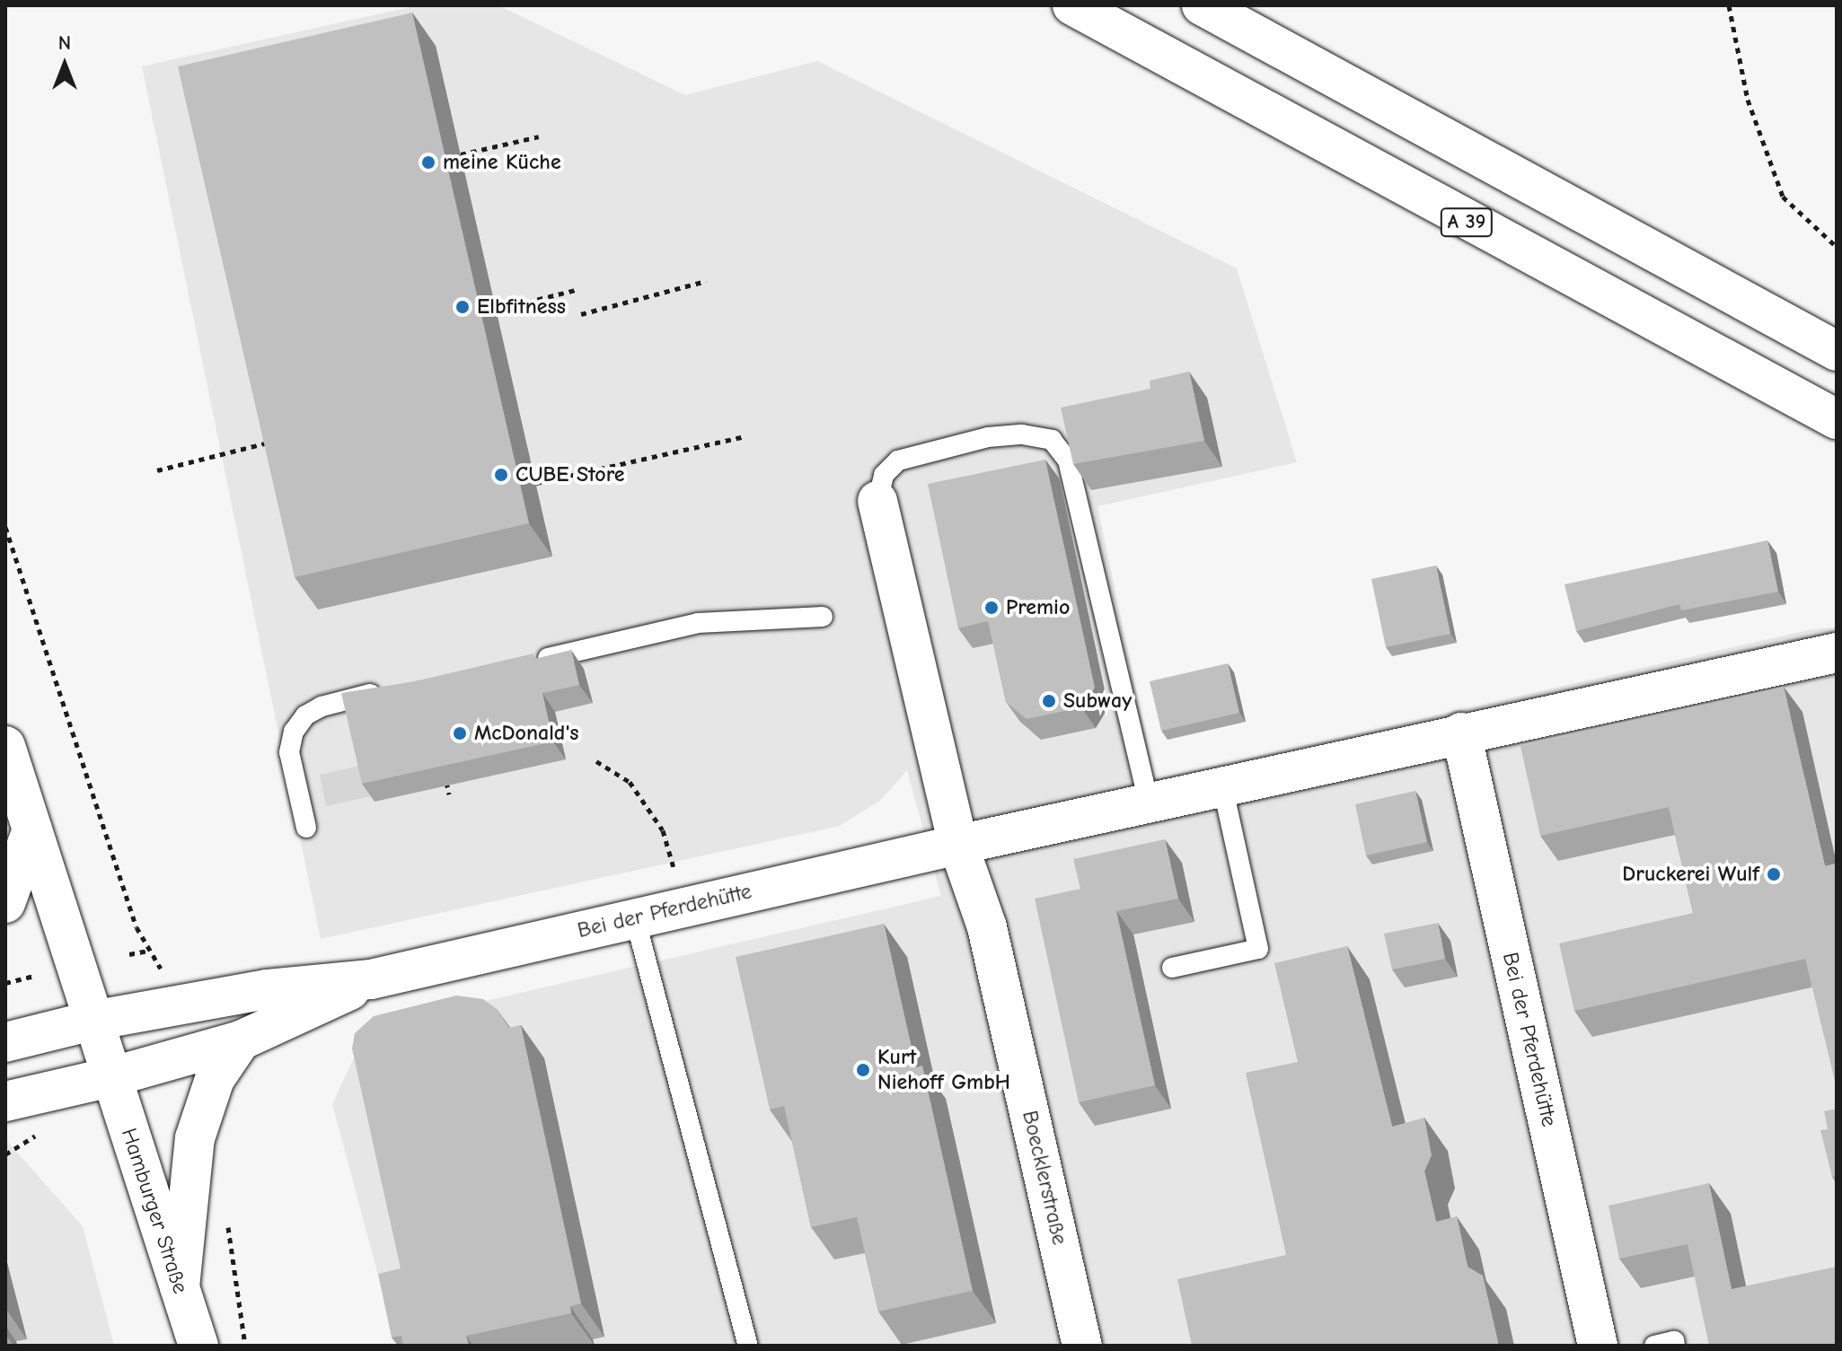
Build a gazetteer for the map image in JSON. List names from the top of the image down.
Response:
{
  "streets": {
    "main road": [
      "A 39",
      "Bei der Pferdehütte",
      "Boecklerstraße",
      "Hamburger Straße"
    ]
  },
  "crossings": [
    ["Bei der Pferdehütte", "Boecklerstraße"],
    ["Bei der Pferdehütte", "Hamburger Straße"]
  ],
  "places": [
    "meine Küche",
    "Elbfitness",
    "CUBE Store",
    "Premio",
    "Subway",
    "McDonald's",
    "Druckerei Wulf",
    "Kurt Niehoff GmbH"
  ],
  "north": "top"
}
